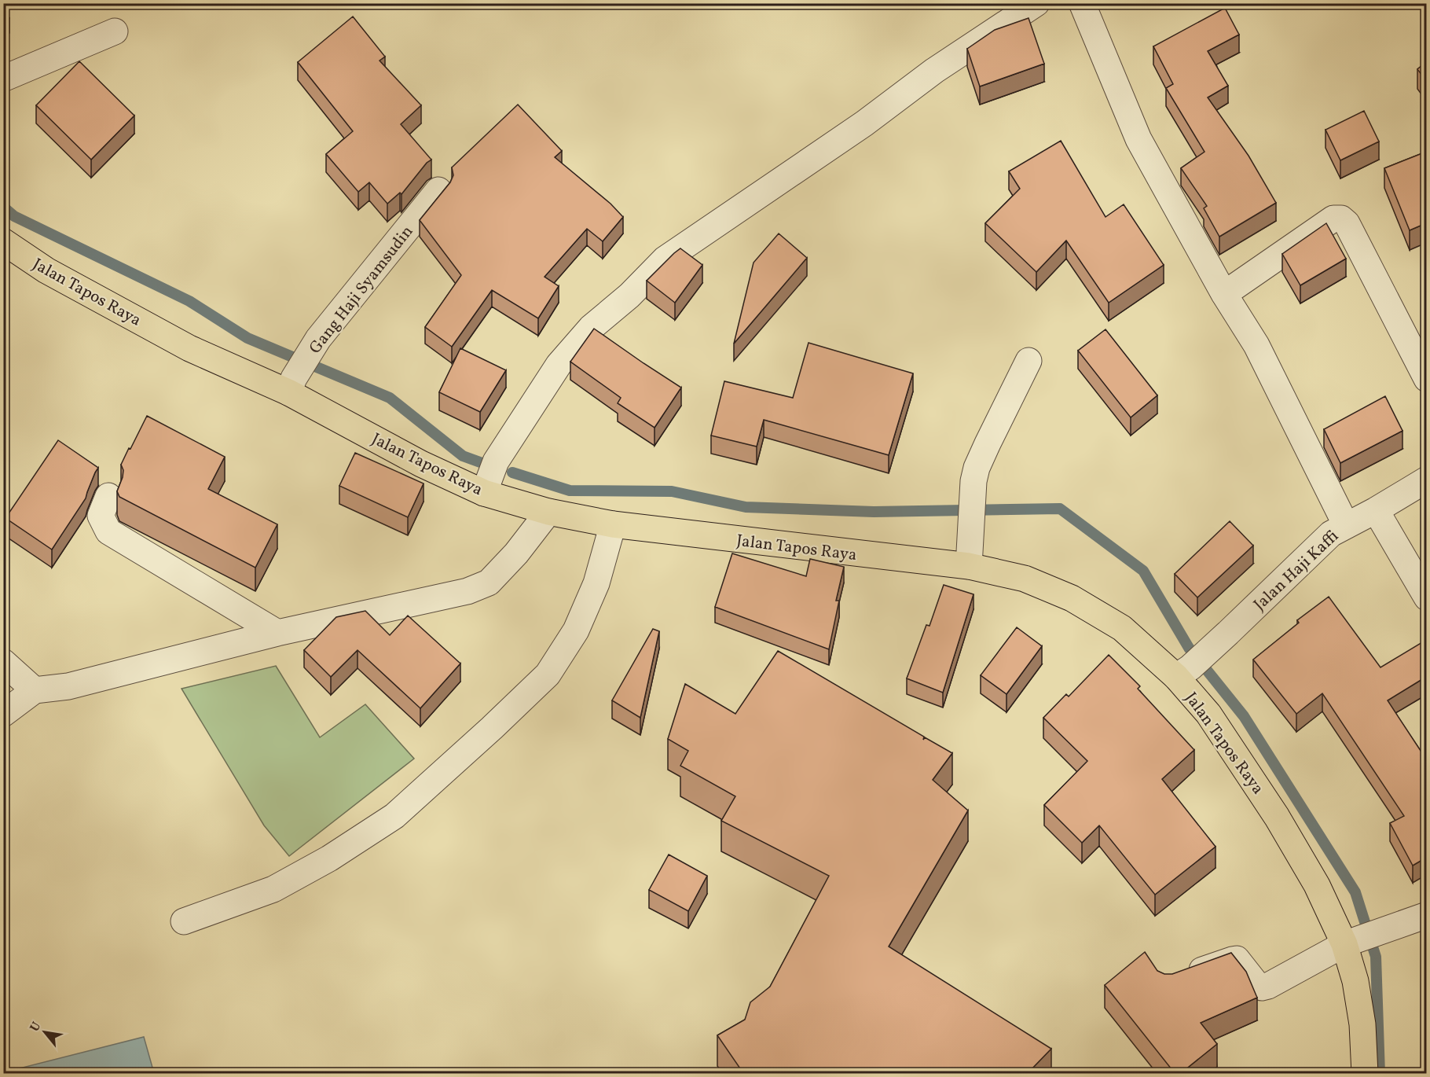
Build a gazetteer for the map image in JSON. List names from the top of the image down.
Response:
{
  "streets": {
    "main road": ["Jalan Tapos Raya"],
    "street": ["Gang Haji Syamsudin", "Jalan Haji Kaffi"]
  },
  "crossings": [
    ["Gang Haji Syamsudin", "Jalan Tapos Raya"],
    ["Jalan Tapos Raya", "Jalan Haji Kaffi"]
  ],
  "north": "top left"
}
